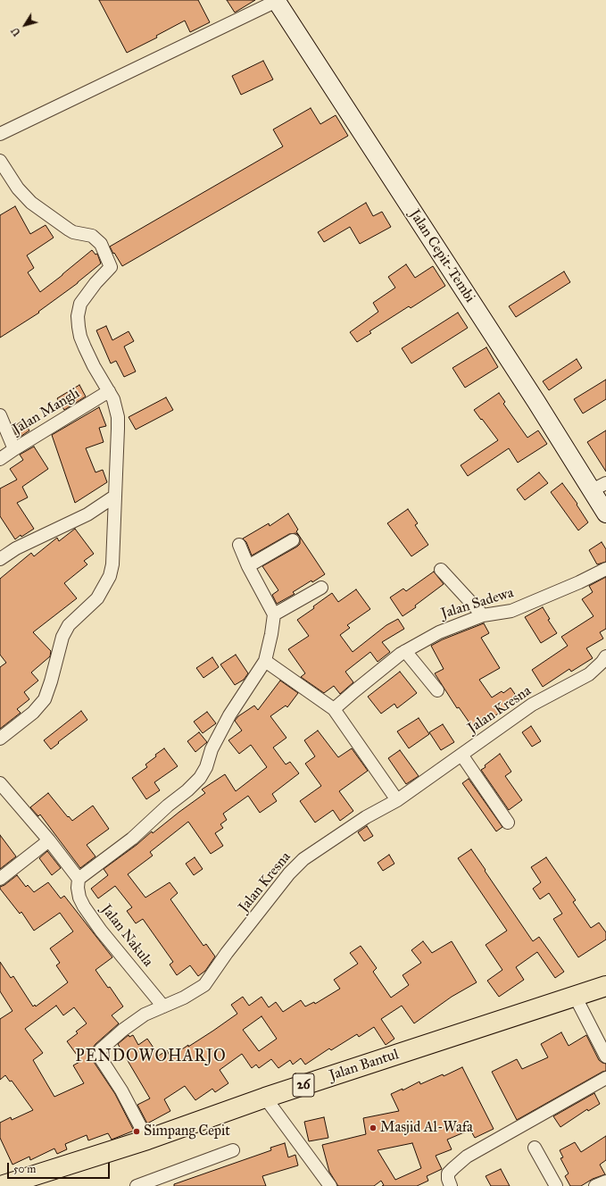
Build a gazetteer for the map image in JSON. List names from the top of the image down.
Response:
{
  "streets": {
    "main road": ["Jalan Cepit-Tembi", "Jalan Bantul", "26"],
    "street": [
      "Jalan Mangli",
      "Jalan Sadewa",
      "Jalan Kresna",
      "Jalan Nakula"
    ]
  },
  "crossings": [
    ["Jalan Kresna", "Jalan Nakula"],
    ["Jalan Kresna", "Jalan Bantul"]
  ],
  "districts": ["PENDOWOHARJO"],
  "places": ["Masjid Al-Wafa", "Simpang Cepit"],
  "scale_bar": "50 m",
  "north": "bottom left"
}
